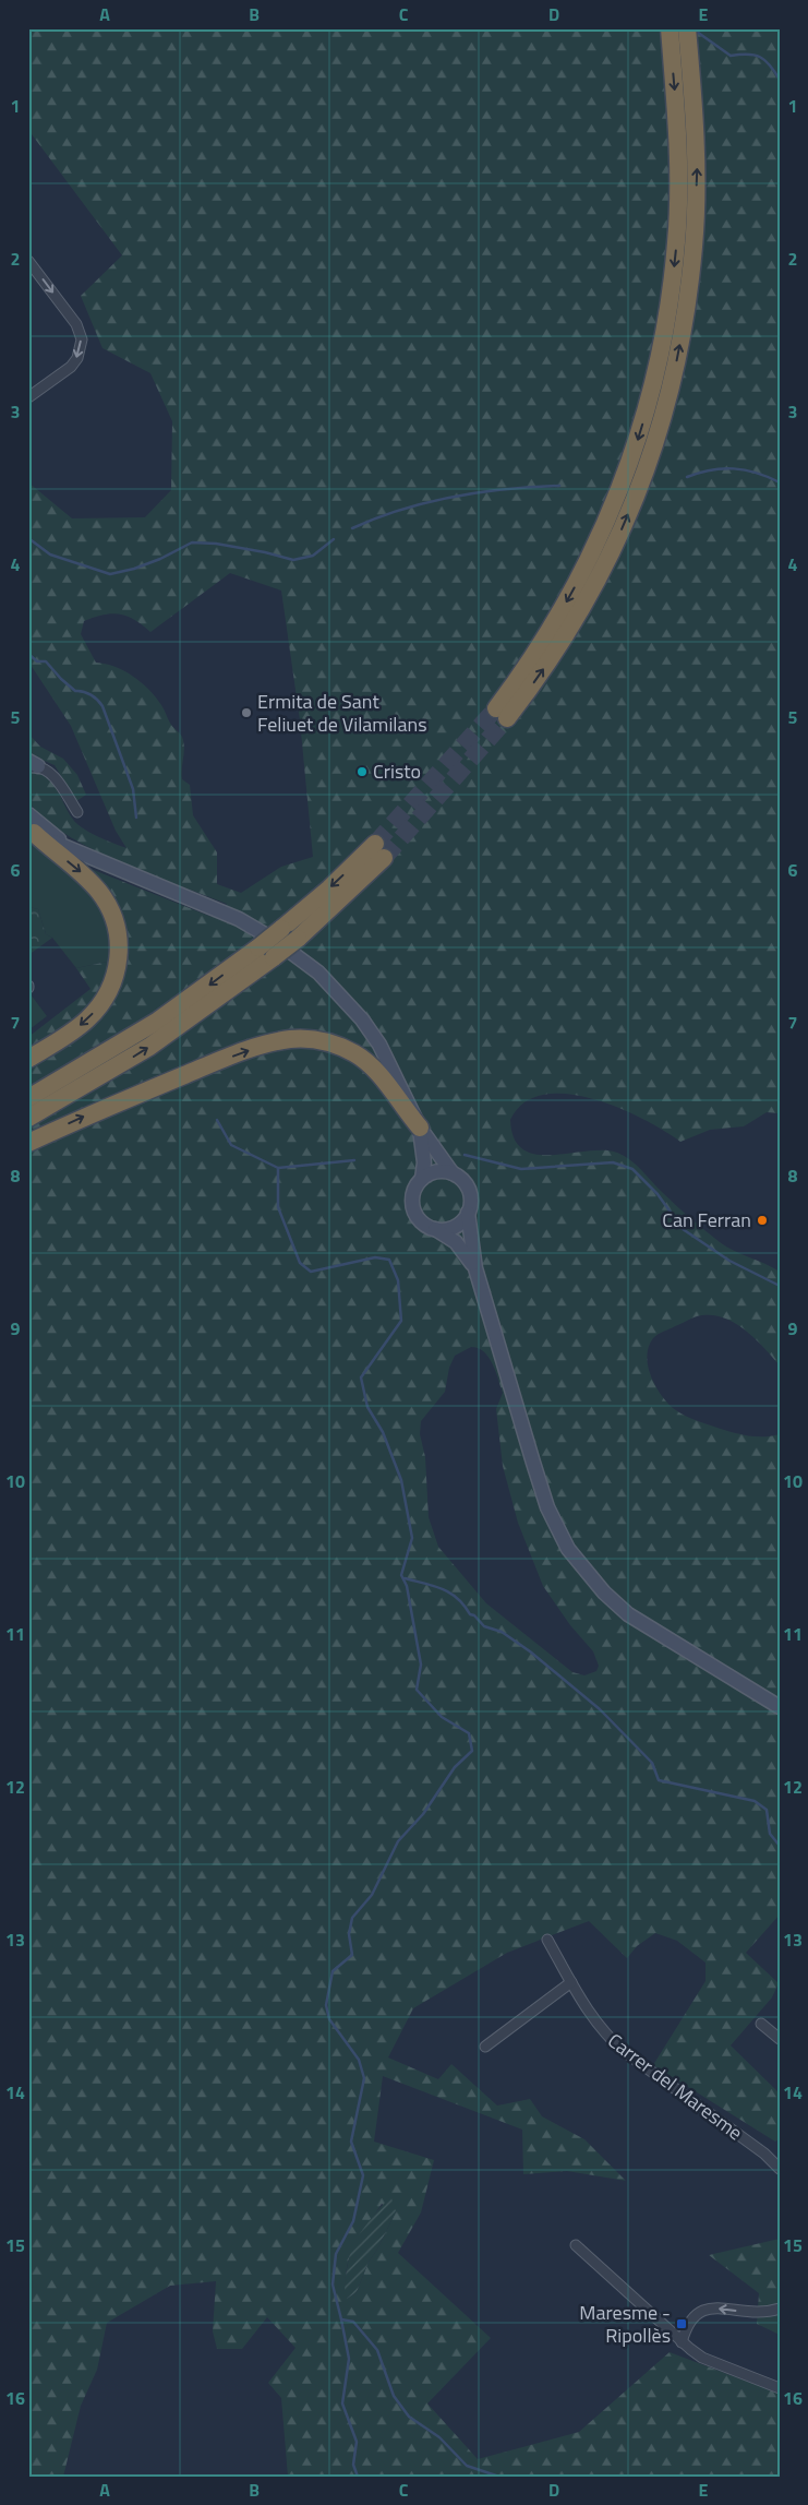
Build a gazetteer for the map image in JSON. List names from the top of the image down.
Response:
{
  "streets": {
    "street": ["Carrer del Maresme"]
  },
  "places": {
    "other": ["Ermita de Sant Feliuet de Vilamilans", "Cristo", "Can Ferran"],
    "transit": ["Maresme - Ripollès"]
  },
  "grid": {
    "columns": [
      "A",
      "B",
      "C",
      "D",
      "E"
    ],
    "rows": [
      "1",
      "2",
      "3",
      "4",
      "5",
      "6",
      "7",
      "8",
      "9",
      "10",
      "11",
      "12",
      "13",
      "14",
      "15",
      "16"
    ]
  }
}
